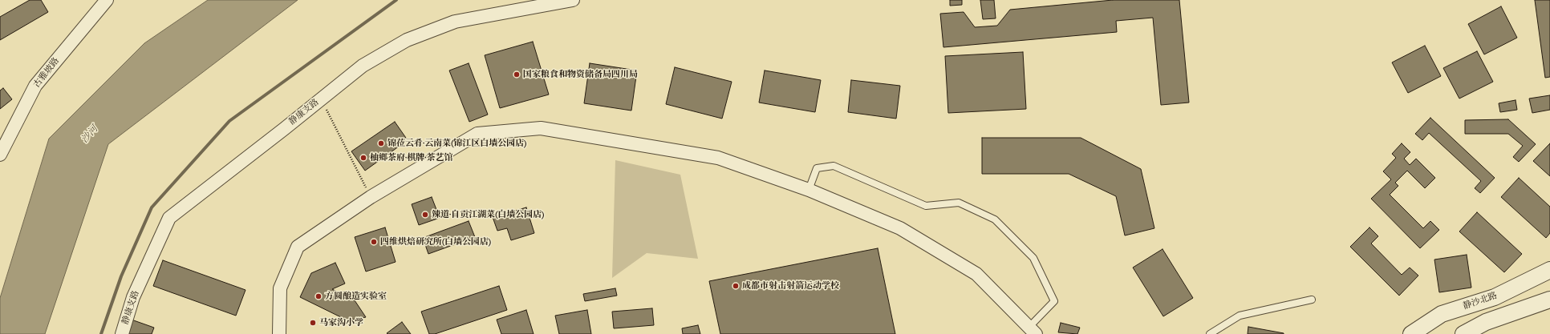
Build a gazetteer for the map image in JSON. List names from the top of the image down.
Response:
{
  "streets": {
    "street": ["古雅坡路", "静康支路", "静沙北路"]
  },
  "water": ["沙河"],
  "places": [
    "国家粮食和物资储备局四川局",
    "锦莅云肴·云南菜(锦江区白墙公园店)",
    "柚鄉茶府·棋牌·茶艺馆",
    "辣道·自贡江湖菜(白墙公园店)",
    "四维烘焙研究所(白墙公园店)",
    "成都市射击射箭运动学校",
    "方圆酿造实验室",
    "马家沟小学"
  ]
}
